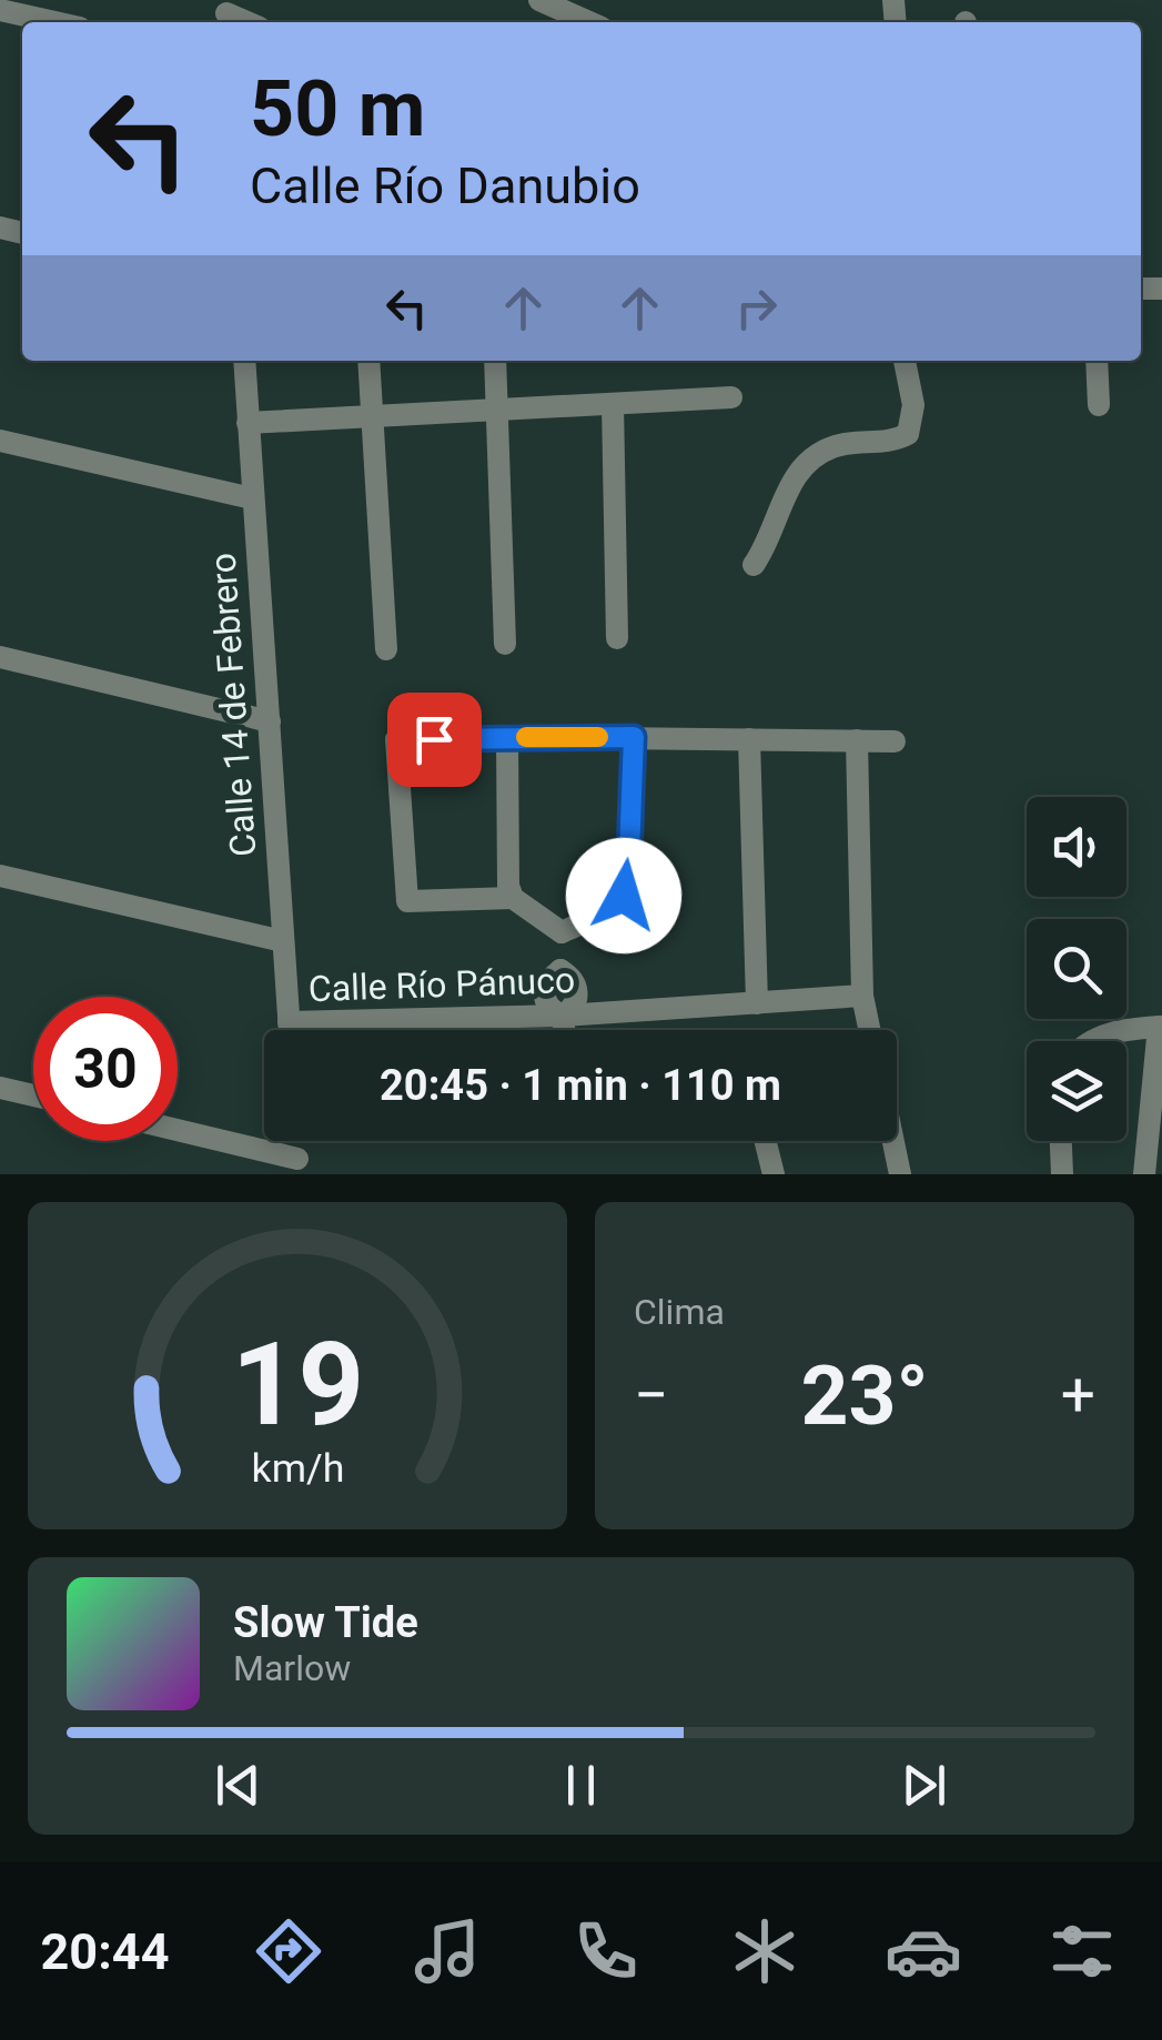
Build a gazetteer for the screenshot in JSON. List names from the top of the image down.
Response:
{
  "streets": {
    "street": ["Calle 14 de Febrero", "Calle Río Pánuco"]
  },
  "crossings": [
    ["Calle 14 de Febrero", "Calle Río Pánuco"]
  ],
  "page": {
    "turn": ["50 m", "Calle Río Danubio"],
    "limit": "30",
    "trip": "20:45 · 1 min · 110 m",
    "tile": "Clima",
    "heat": ["−", "23°", "+"],
    "song": ["Slow Tide", "Marlow"],
    "tabs": "20:44",
    "gauge": ["19", "km/h"]
  }
}
